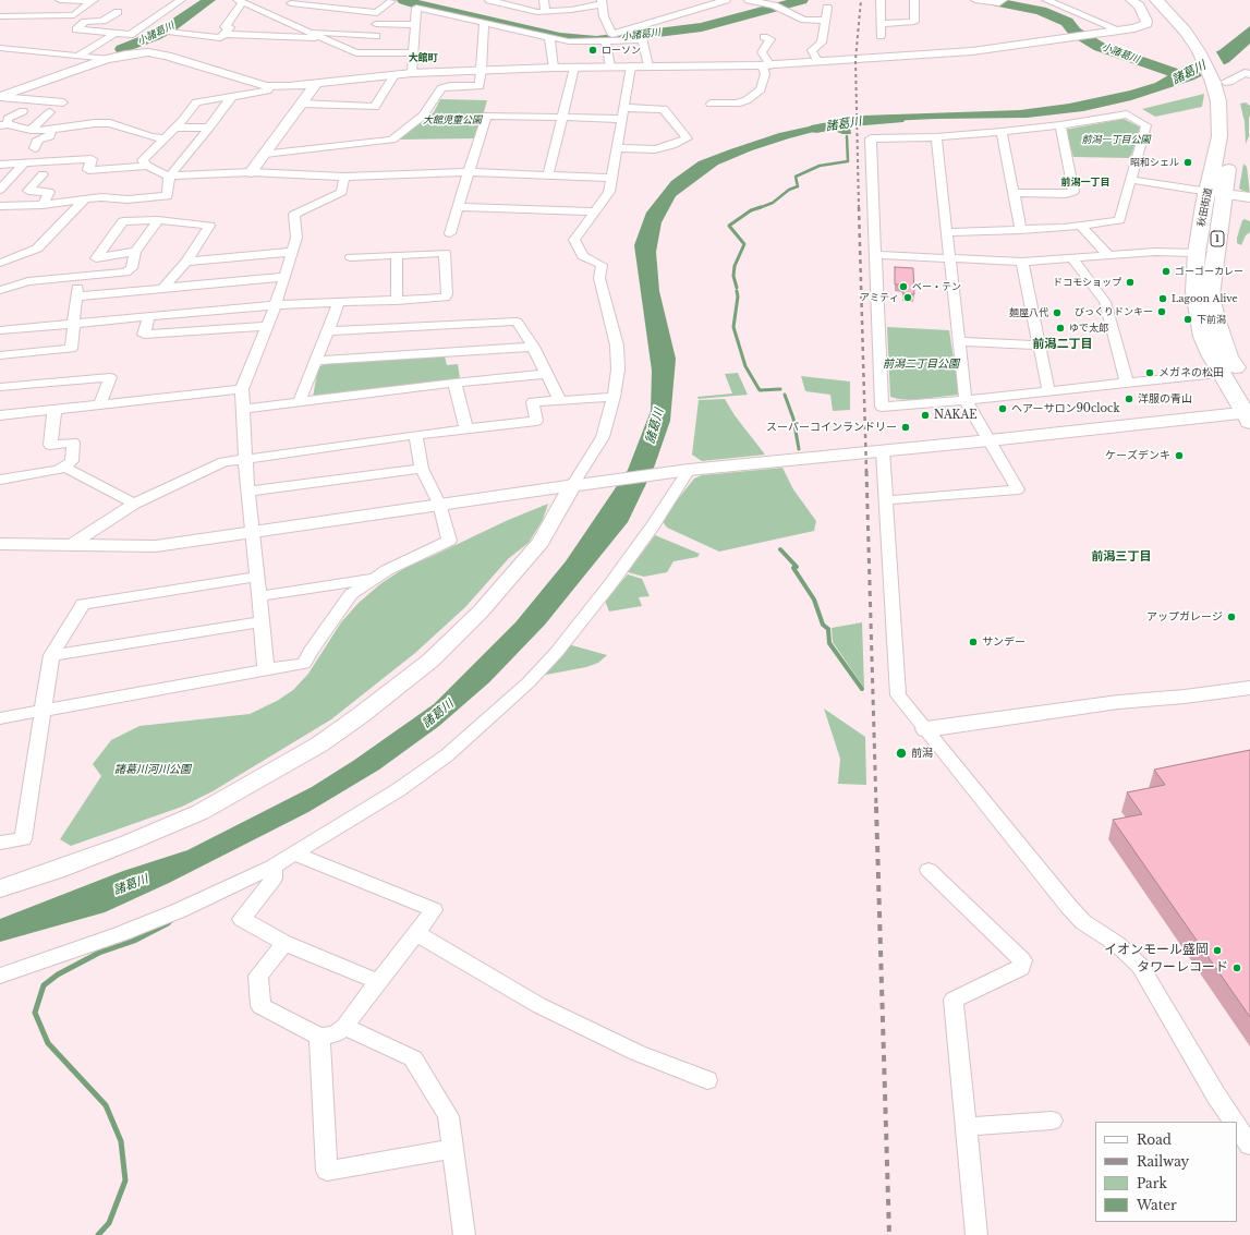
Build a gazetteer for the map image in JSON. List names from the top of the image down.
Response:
{
  "streets": {
    "main road": ["秋田街道", "1"]
  },
  "districts": [
    "大館町",
    "前潟一丁目",
    "前潟二丁目",
    "前潟三丁目"
  ],
  "water": ["小諸葛川", "諸葛川"],
  "parks": [
    "大館児童公園",
    "前潟一丁目公園",
    "前潟二丁目公園",
    "諸葛川河川公園"
  ],
  "places": [
    "ローソン",
    "昭和シェル",
    "ゴーゴーカレー",
    "ドコモショップ",
    "ベー・テン",
    "アミティ",
    "Lagoon Alive",
    "びっくりドンキー",
    "麺屋八代",
    "下前潟",
    "ゆで太郎",
    "メガネの松田",
    "洋服の青山",
    "ヘアーサロン90clock",
    "NAKAE",
    "スーパーコインランドリー",
    "ケーズデンキ",
    "アップガレージ",
    "サンデー",
    "前潟",
    "イオンモール盛岡",
    "タワーレコード"
  ],
  "legend": [
    "Road",
    "Railway",
    "Park",
    "Water"
  ]
}
